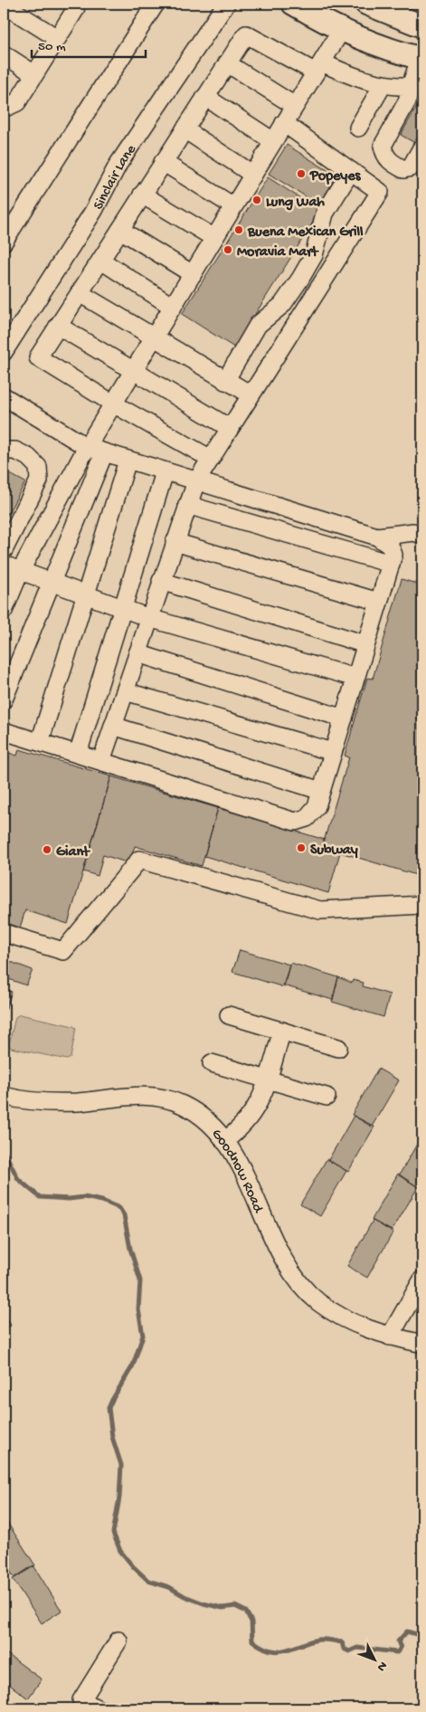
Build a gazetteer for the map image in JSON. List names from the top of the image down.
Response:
{
  "streets": {
    "street": ["Sinclair Lane", "Goodnow Road"]
  },
  "places": [
    "Popeyes",
    "Lung Wah",
    "Buena Mexican Grill",
    "Moravia Mart",
    "Subway",
    "Giant"
  ],
  "scale_bar": "50 m",
  "north": "bottom right"
}
